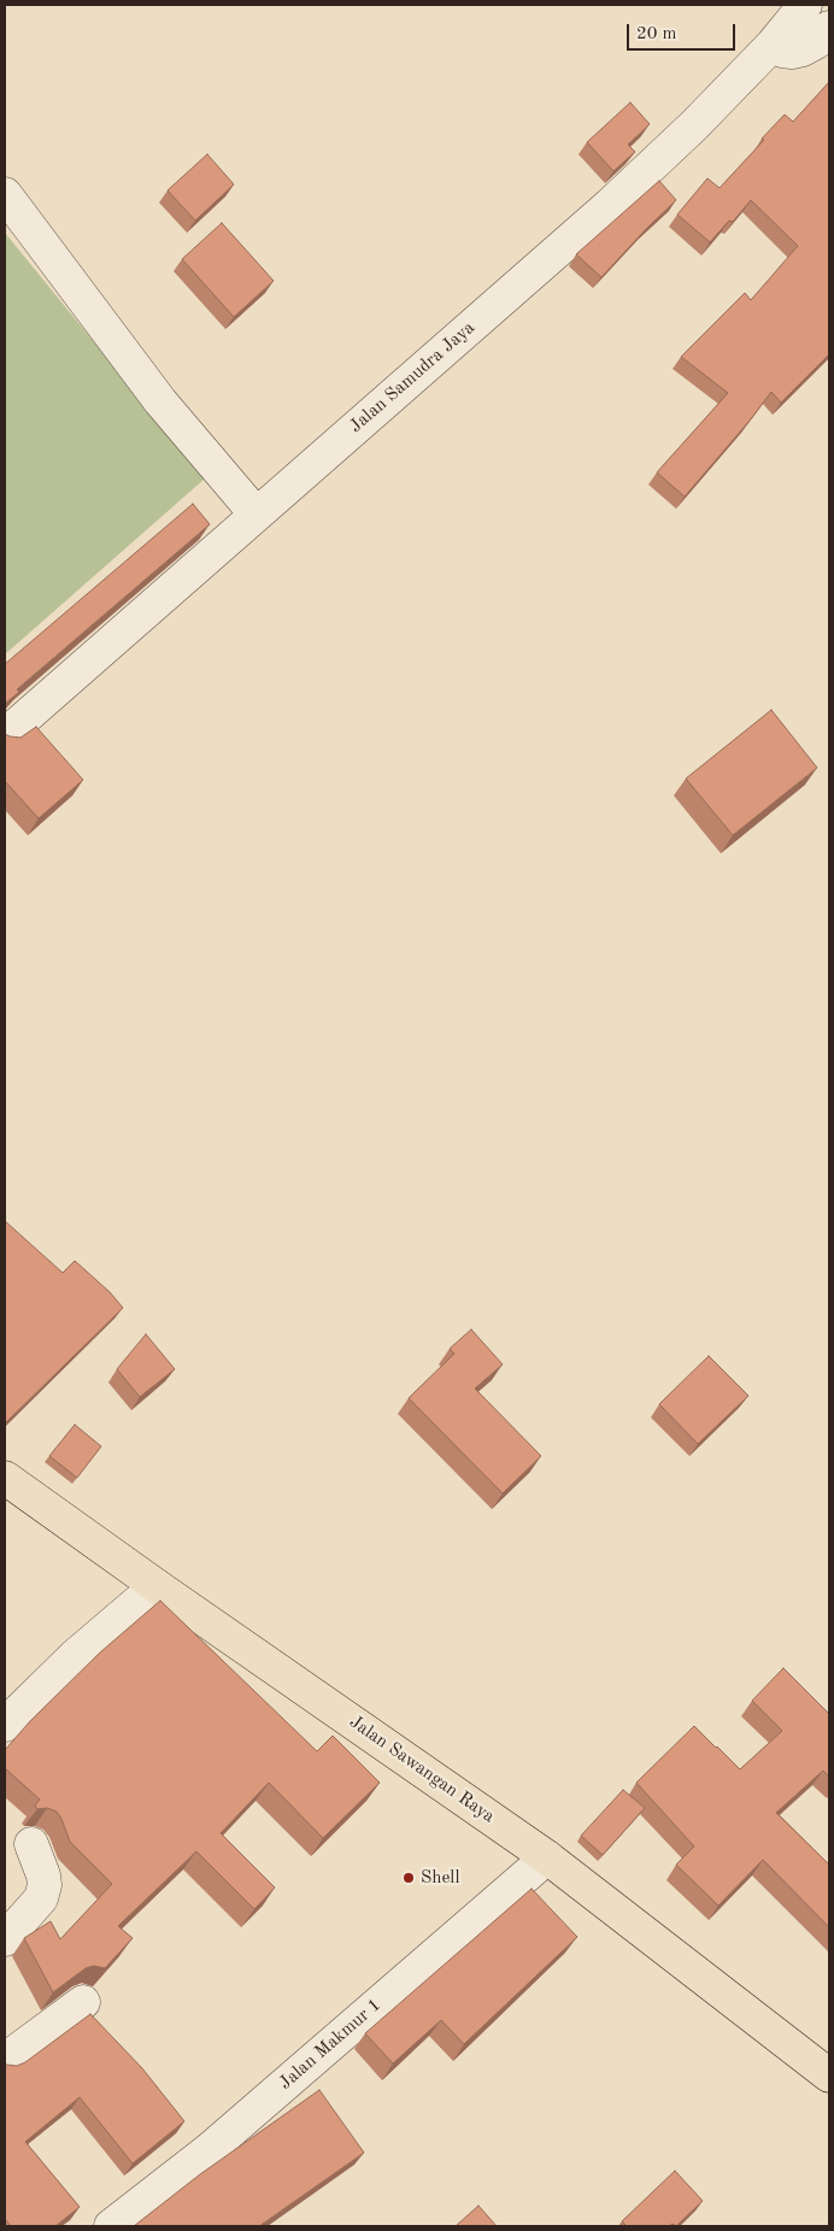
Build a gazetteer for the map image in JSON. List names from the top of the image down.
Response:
{
  "streets": {
    "highway": ["Jalan Sawangan Raya"],
    "street": ["Jalan Samudra Jaya", "Jalan Makmur 1"]
  },
  "crossings": [
    ["Jalan Sawangan Raya", "Jalan Makmur 1"]
  ],
  "places": ["Shell"],
  "scale_bar": "20 m"
}
